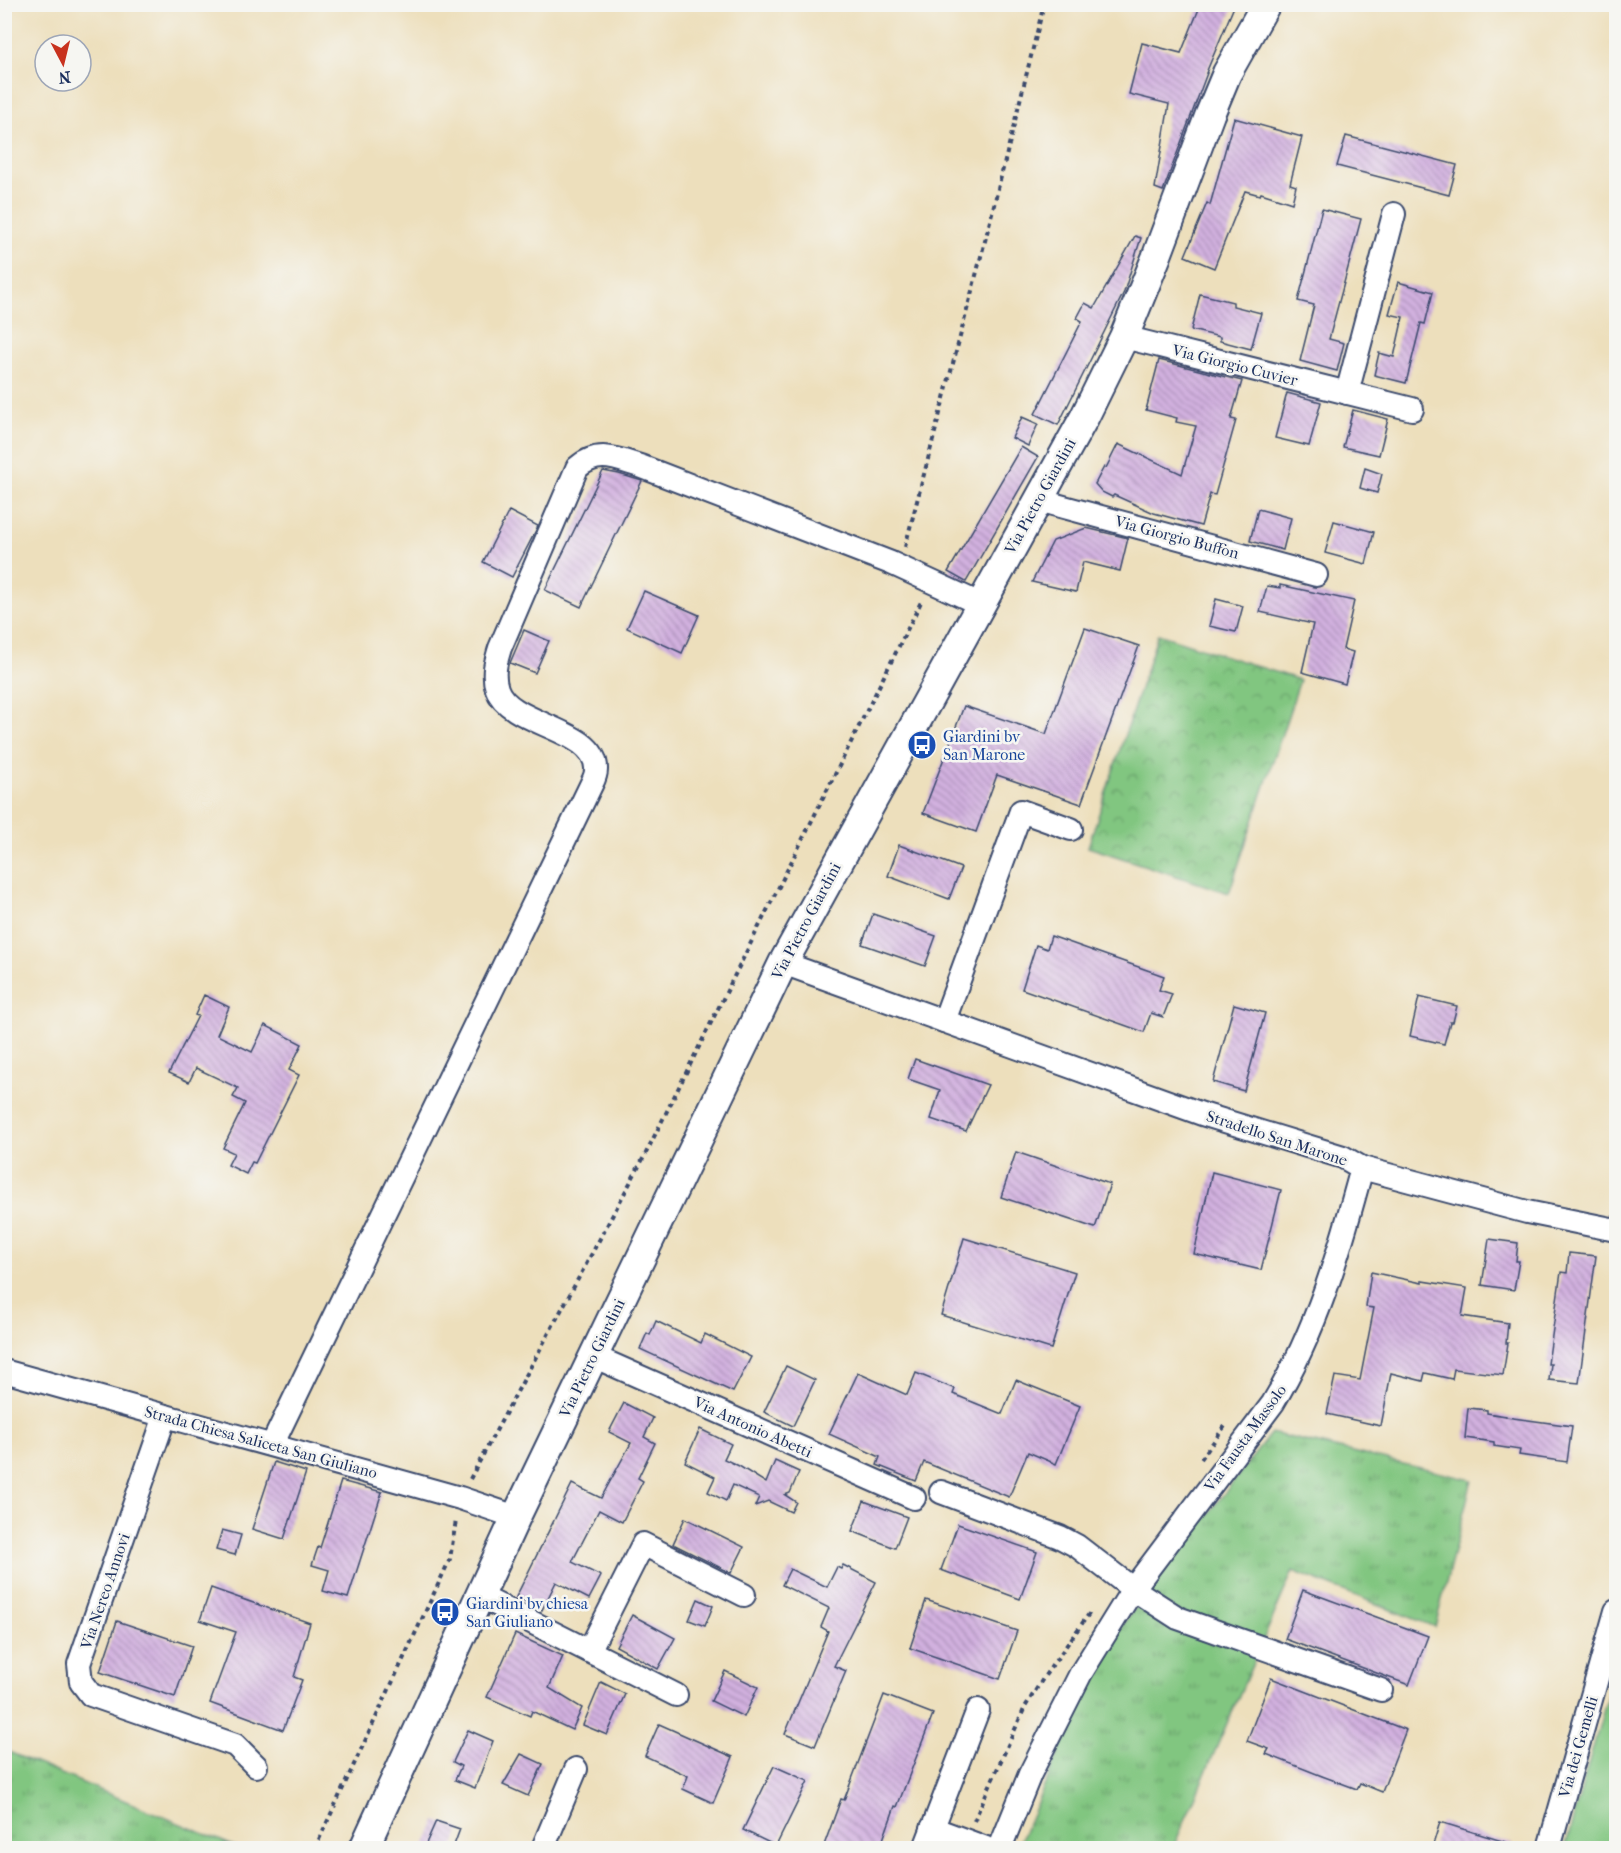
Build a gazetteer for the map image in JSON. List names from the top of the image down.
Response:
{
  "streets": {
    "main road": ["Via Pietro Giardini"],
    "street": [
      "Via Giorgio Cuvier",
      "Via Giorgio Buffon",
      "Stradello San Marone",
      "Via Antonio Abetti",
      "Via Fausta Massolo",
      "Strada Chiesa Saliceta San Giuliano",
      "Via Nereo Annovi",
      "Via dei Gemelli"
    ]
  },
  "crossings": [
    ["Via Giorgio Cuvier", "Via Pietro Giardini"],
    ["Via Pietro Giardini", "Via Giorgio Buffon"],
    ["Via Pietro Giardini", "Stradello San Marone"],
    ["Via Pietro Giardini", "Via Antonio Abetti"],
    ["Via Pietro Giardini", "Strada Chiesa Saliceta San Giuliano"],
    ["Stradello San Marone", "Via Fausta Massolo"],
    ["Strada Chiesa Saliceta San Giuliano", "Via Nereo Annovi"]
  ],
  "places": {
    "bus stop": ["Giardini bv San Marone", "Giardini bv chiesa San Giuliano"]
  },
  "north": "bottom"
}
